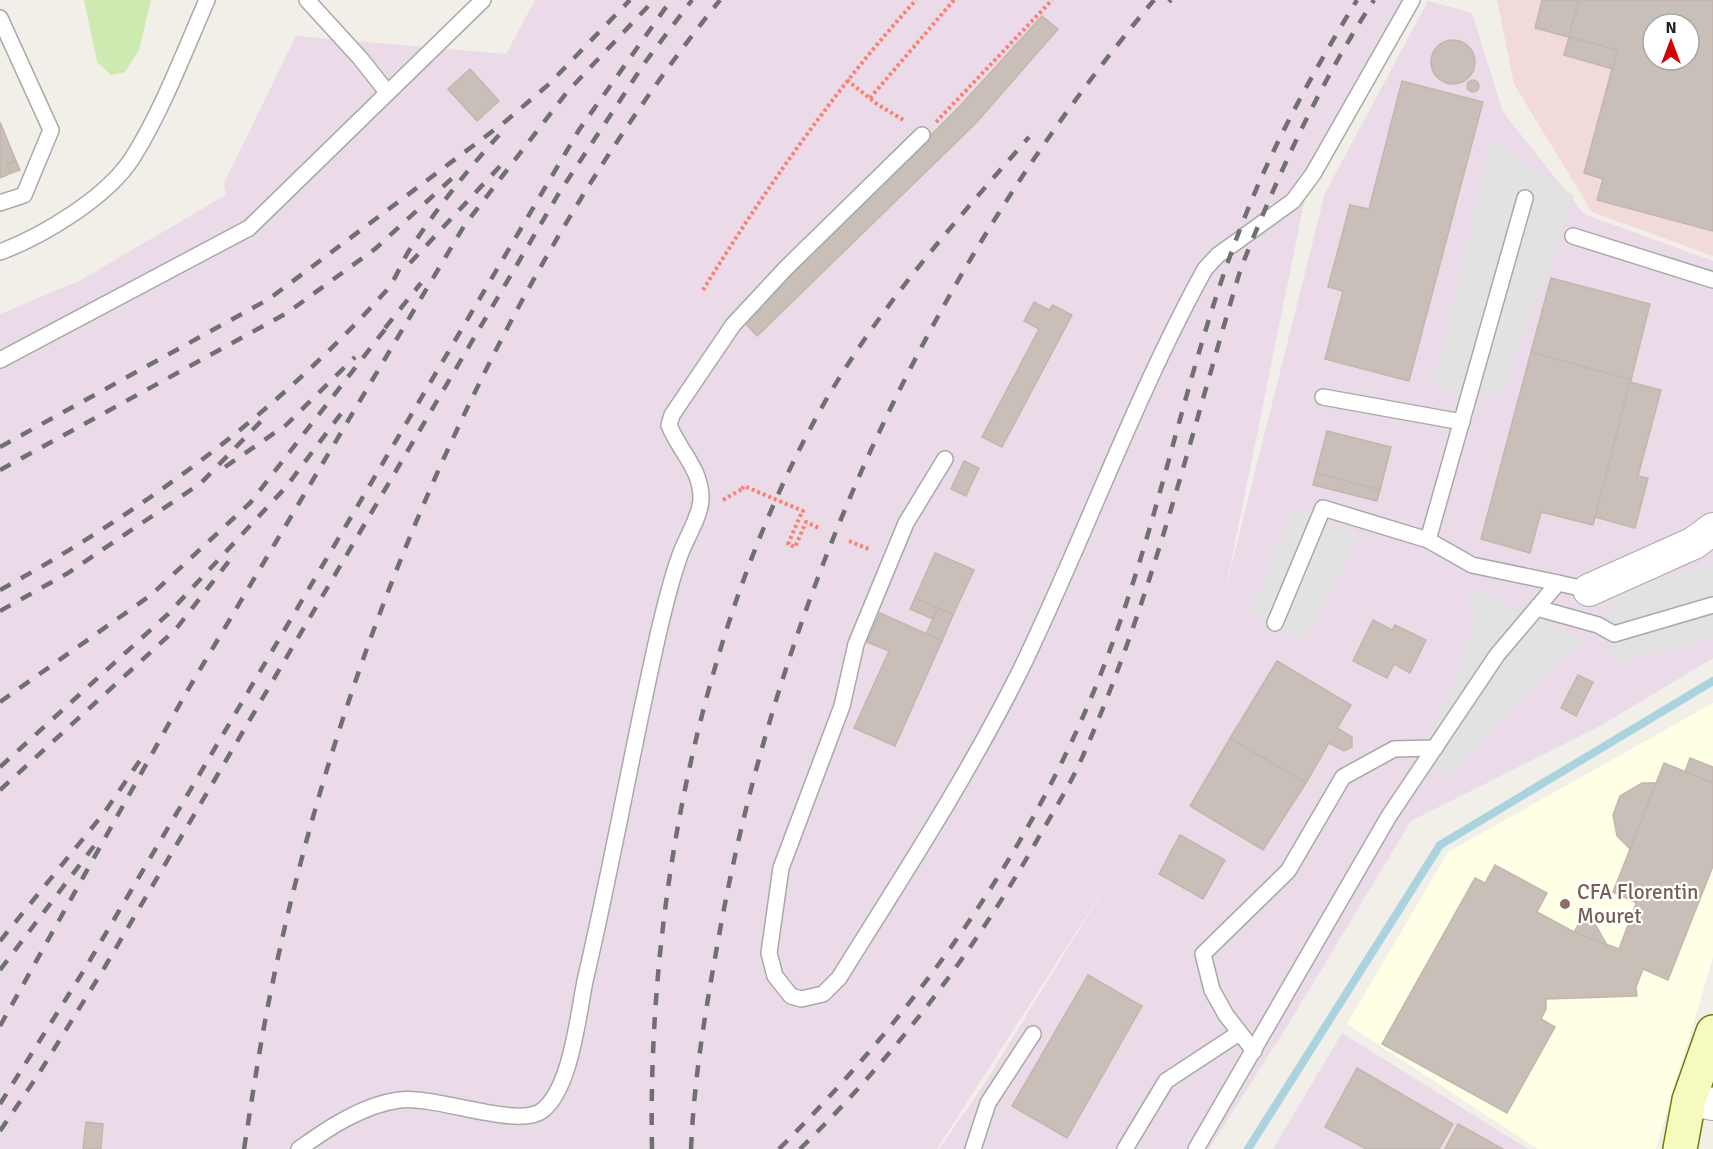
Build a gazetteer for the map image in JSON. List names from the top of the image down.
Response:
{
  "places": ["CFA Florentin Mouret"],
  "north": "top"
}
